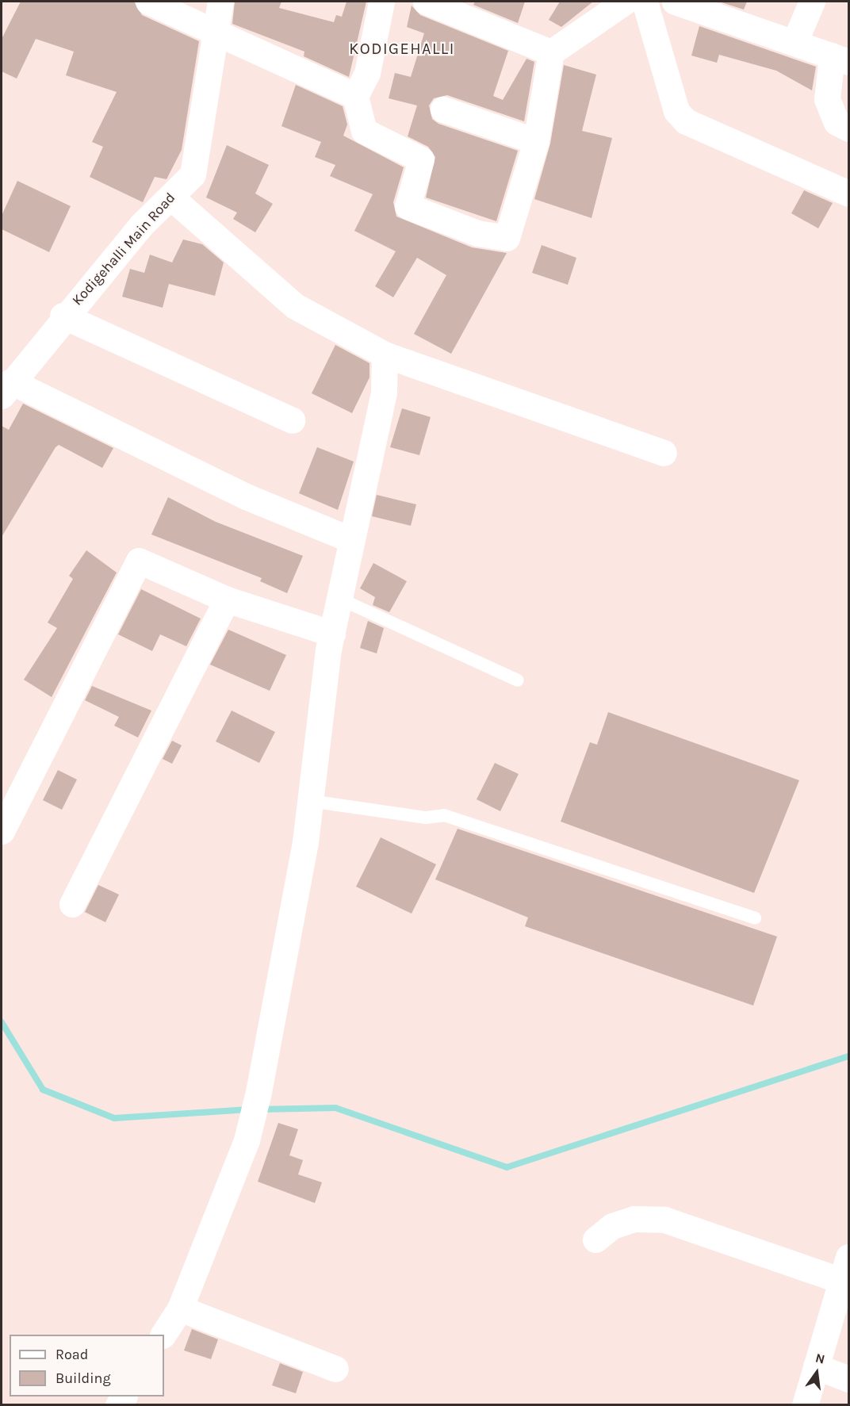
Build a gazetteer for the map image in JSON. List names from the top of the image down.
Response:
{
  "streets": {
    "street": ["Kodigehalli Main Road"]
  },
  "districts": ["KODIGEHALLI"],
  "legend": ["Road", "Building"],
  "north": "top"
}
